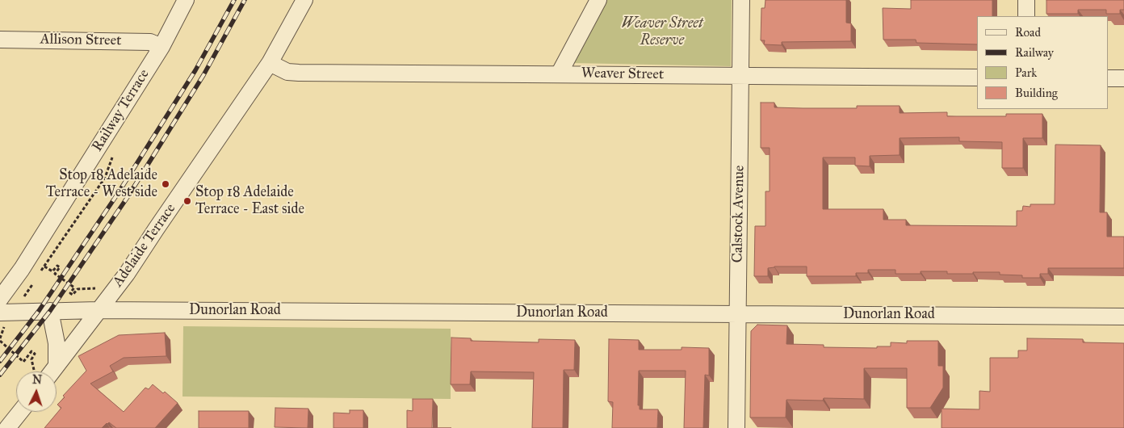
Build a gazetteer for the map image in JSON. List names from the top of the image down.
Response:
{
  "streets": {
    "street": [
      "Allison Street",
      "Weaver Street",
      "Railway Terrace",
      "Calstock Avenue",
      "Adelaide Terrace",
      "Dunorlan Road"
    ]
  },
  "crossings": [
    ["Allison Street", "Railway Terrace"],
    ["Weaver Street", "Calstock Avenue"],
    ["Weaver Street", "Adelaide Terrace"],
    ["Calstock Avenue", "Dunorlan Road"],
    ["Adelaide Terrace", "Dunorlan Road"]
  ],
  "parks": ["Weaver Street Reserve"],
  "places": ["Stop 18 Adelaide Terrace - West side", "Stop 18 Adelaide Terrace - East side"],
  "legend": [
    "Road",
    "Railway",
    "Park",
    "Building"
  ],
  "north": "top"
}
